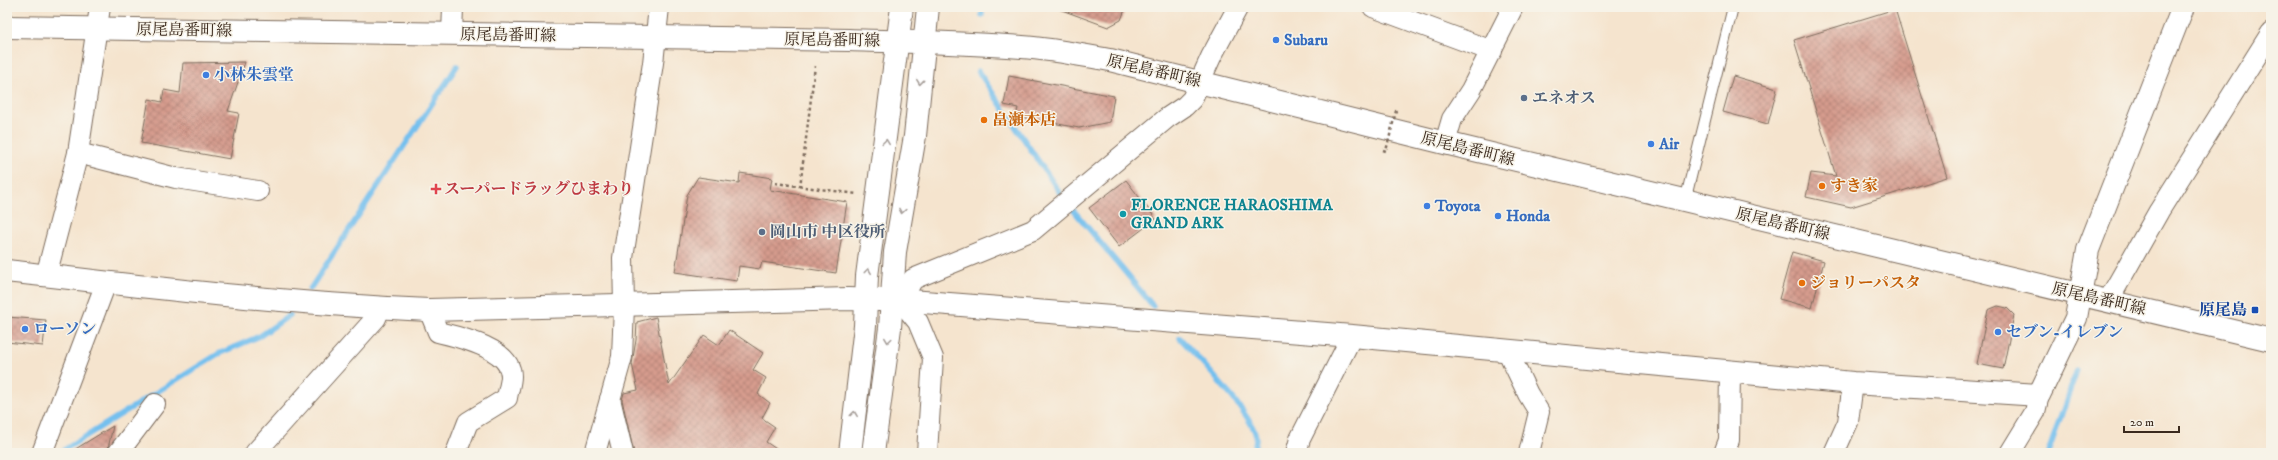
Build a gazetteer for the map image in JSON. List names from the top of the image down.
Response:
{
  "streets": {
    "street": ["原尾島番町線"]
  },
  "places": {
    "other": [
      "Subaru",
      "小林朱雲堂",
      "エネオス",
      "畠瀬本店",
      "Air",
      "すき家",
      "Toyota",
      "FLORENCE HARAOSHIMA GRAND ARK",
      "Honda",
      "岡山市 中区役所",
      "ジョリーパスタ",
      "ローソン",
      "セブン-イレブン"
    ],
    "health": ["スーパードラッグひまわり"],
    "transit": ["原尾島"]
  },
  "scale_bar": "20 m"
}
